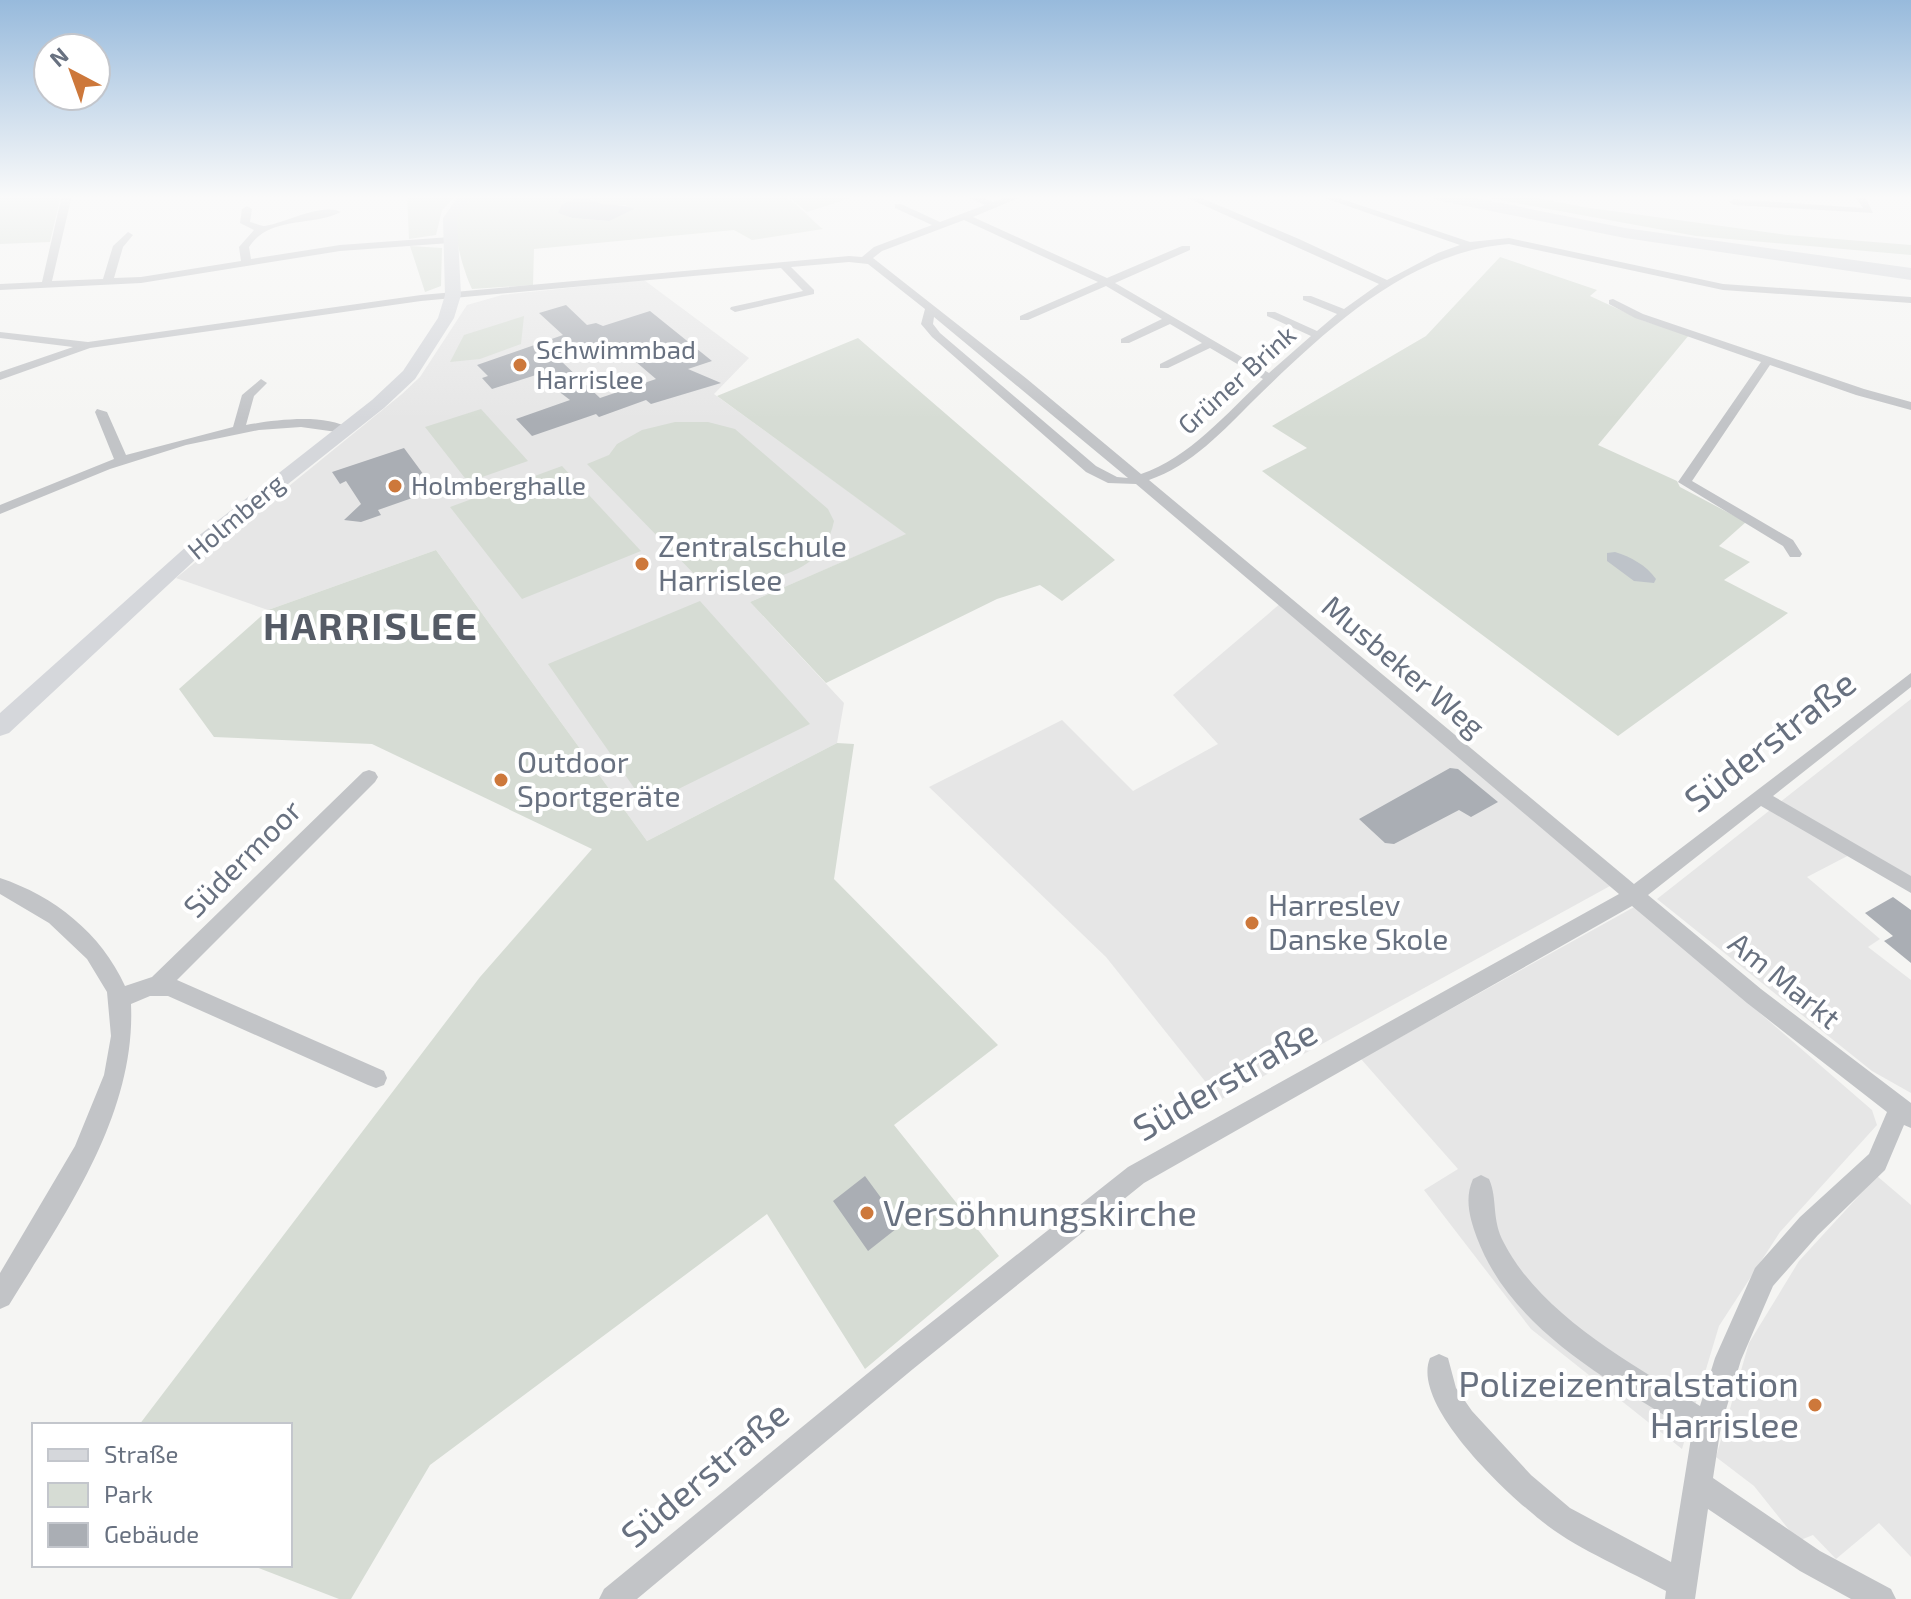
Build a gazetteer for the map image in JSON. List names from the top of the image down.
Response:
{
  "streets": {
    "street": [
      "Grüner Brink",
      "Holmberg",
      "Musbeker Weg",
      "Süderstraße",
      "Südermoor",
      "Am Markt"
    ]
  },
  "crossings": [
    ["Grüner Brink", "Musbeker Weg"],
    ["Musbeker Weg", "Süderstraße"],
    ["Musbeker Weg", "Am Markt"],
    ["Süderstraße", "Am Markt"]
  ],
  "districts": ["HARRISLEE"],
  "places": [
    "Schwimmbad Harrislee",
    "Holmberghalle",
    "Zentralschule Harrislee",
    "Outdoor Sportgeräte",
    "Harreslev Danske Skole",
    "Versöhnungskirche",
    "Polizeizentralstation Harrislee"
  ],
  "legend": ["Straße", "Park", "Gebäude"],
  "north": "top left"
}
